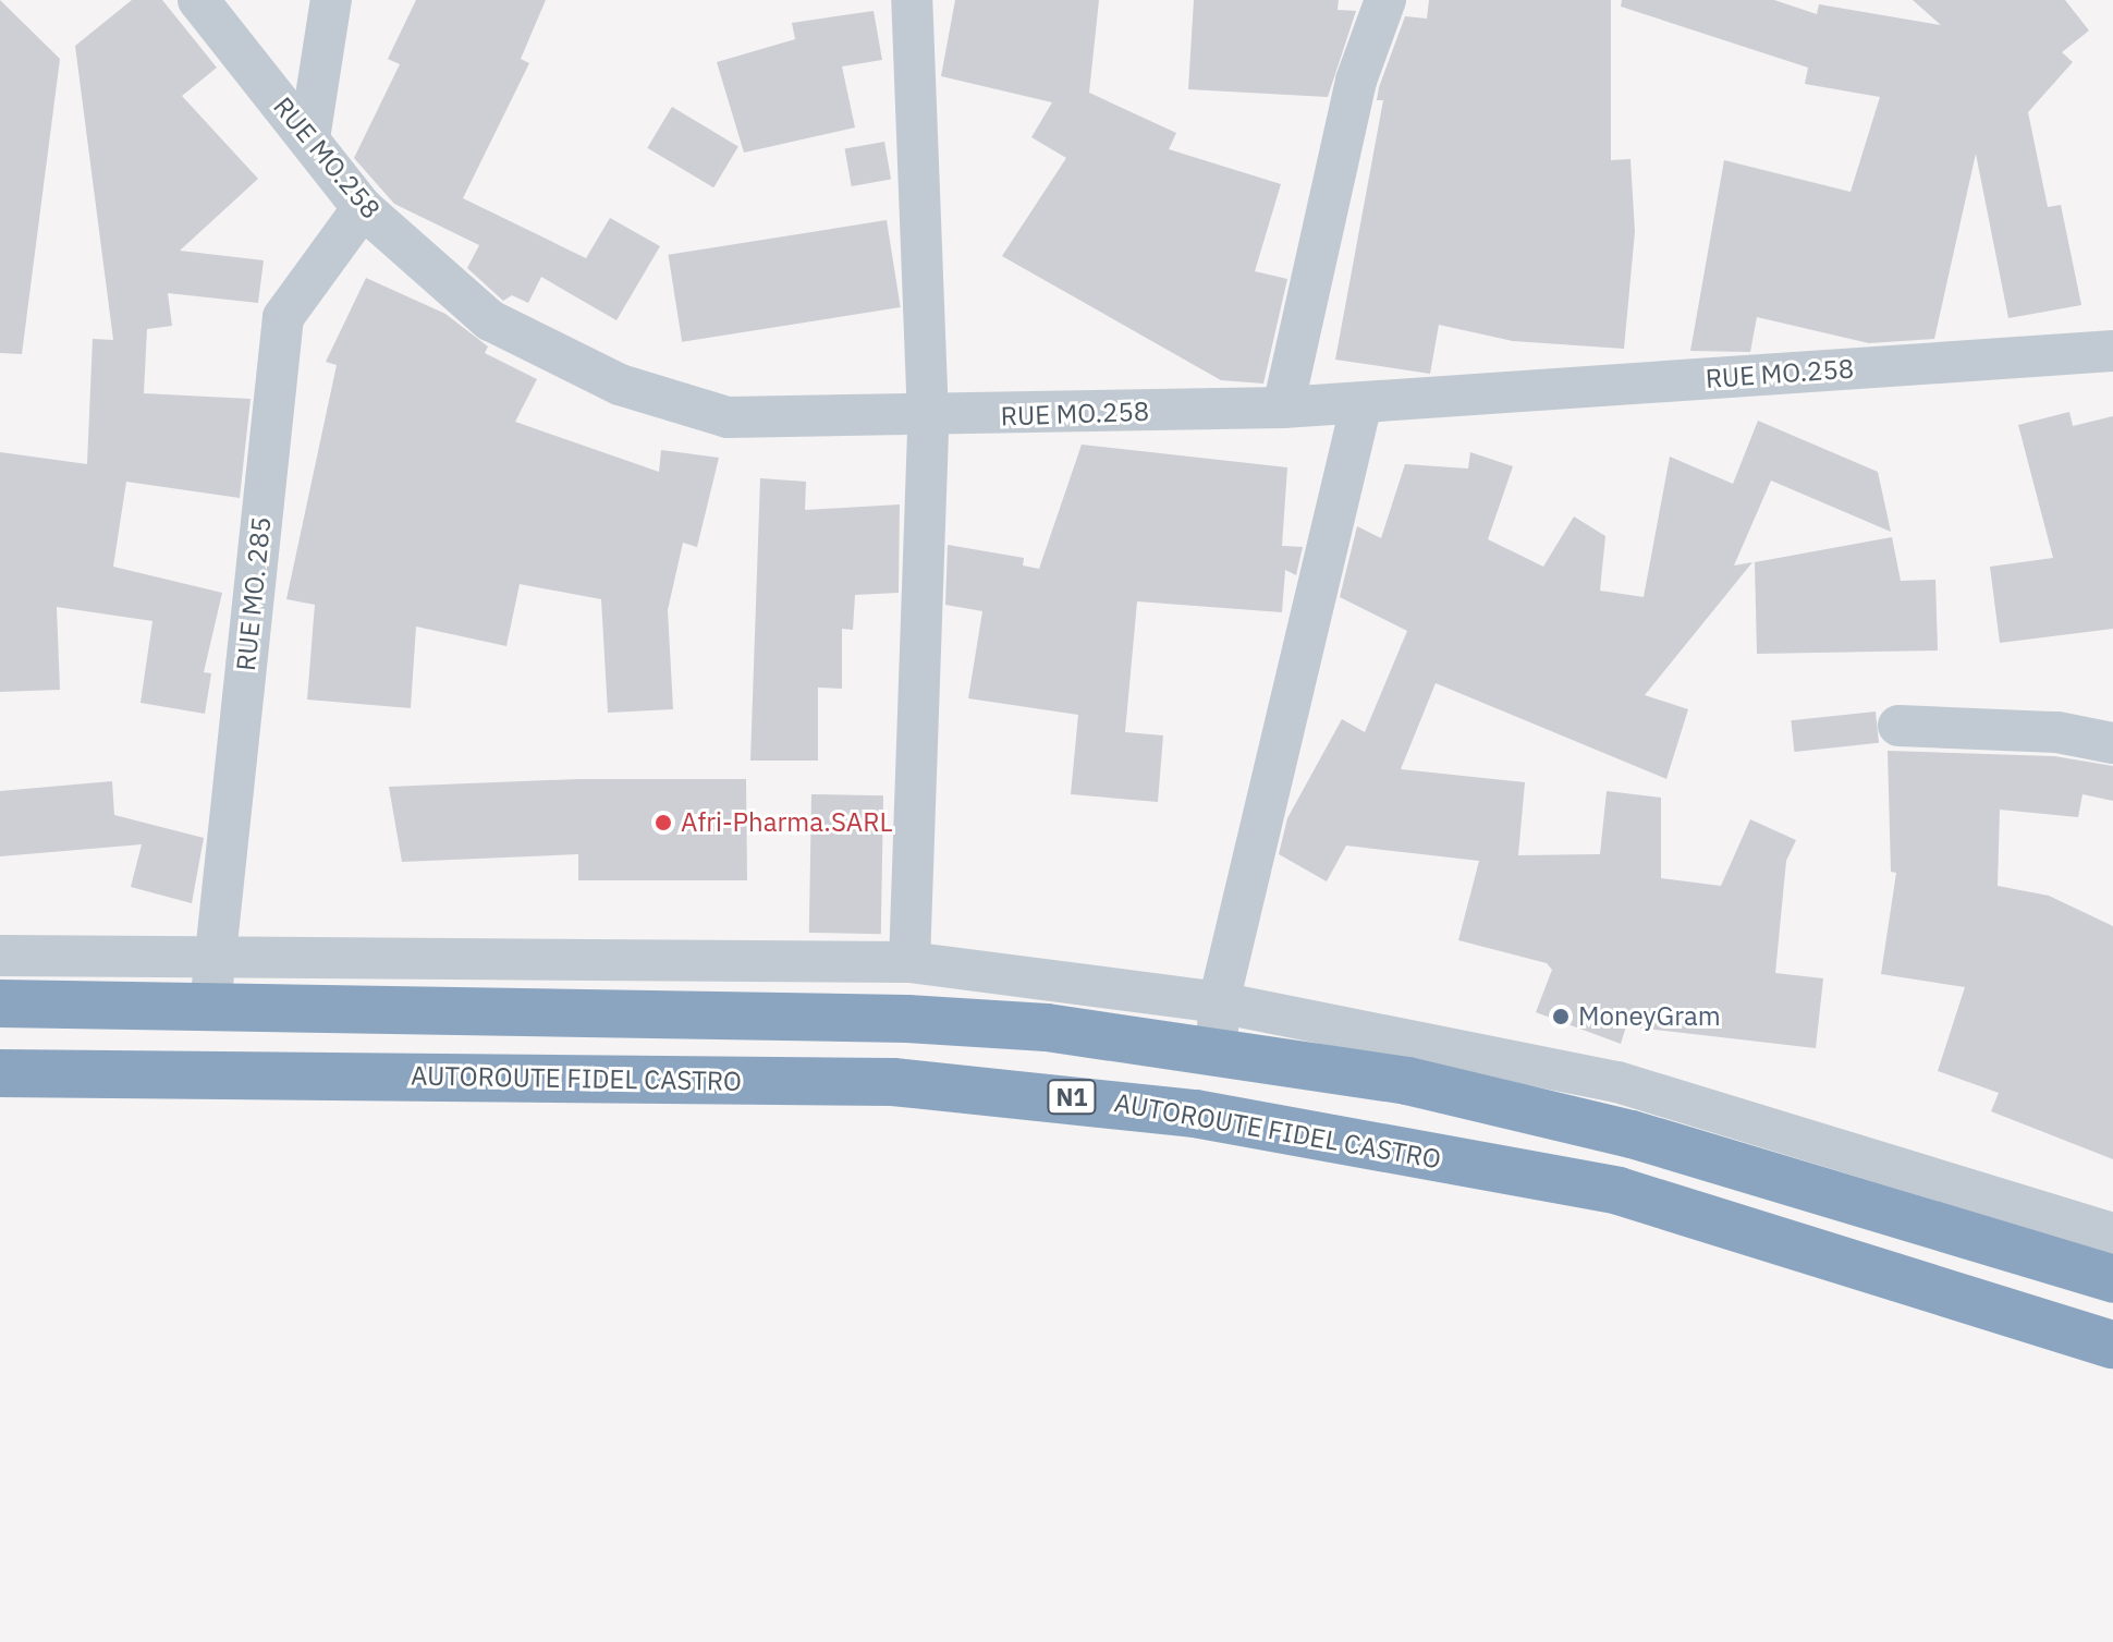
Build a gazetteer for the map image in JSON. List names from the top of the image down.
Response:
{
  "streets": {
    "highway": ["AUTOROUTE FIDEL CASTRO", "N1"],
    "street": ["RUE MO.258", "RUE MO. 285"]
  },
  "crossings": [
    ["RUE MO.258", "RUE MO. 285"]
  ],
  "places": ["Afri-Pharma.SARL", "MoneyGram"]
}
